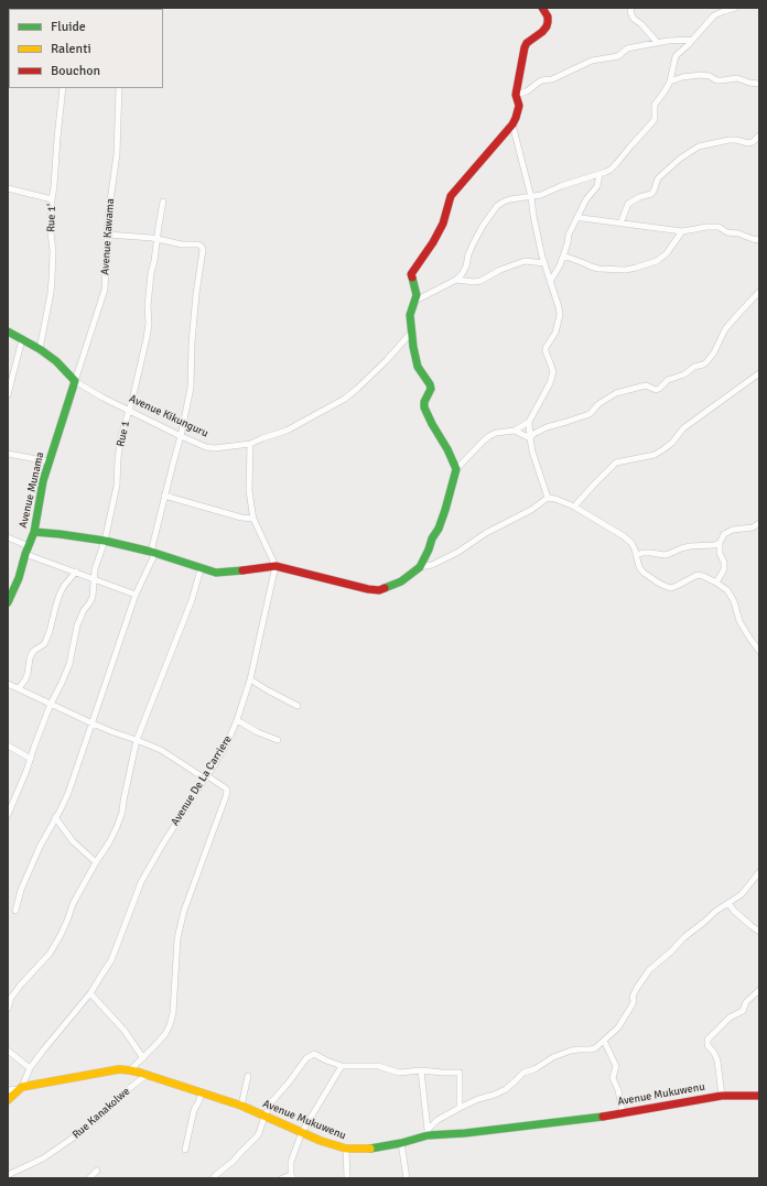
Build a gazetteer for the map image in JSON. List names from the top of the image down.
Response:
{
  "streets": {
    "street": [
      "Rue 1'",
      "Avenue Kawama",
      "Avenue Kikunguru",
      "Rue 1",
      "Avenue Munama",
      "Avenue De La Carriere",
      "Avenue Mukuwenu",
      "Rue Kanakolwe"
    ]
  },
  "crossings": [
    ["Rue 1'", "Avenue Kikunguru"],
    ["Avenue Kawama", "Avenue Kikunguru"],
    ["Avenue Kawama", "Avenue Munama"],
    ["Avenue Kikunguru", "Rue 1"],
    ["Avenue Kikunguru", "Avenue Munama"],
    ["Avenue De La Carriere", "Avenue Mukuwenu"],
    ["Avenue Mukuwenu", "Rue Kanakolwe"]
  ],
  "legend": ["Fluide", "Ralenti", "Bouchon"]
}
